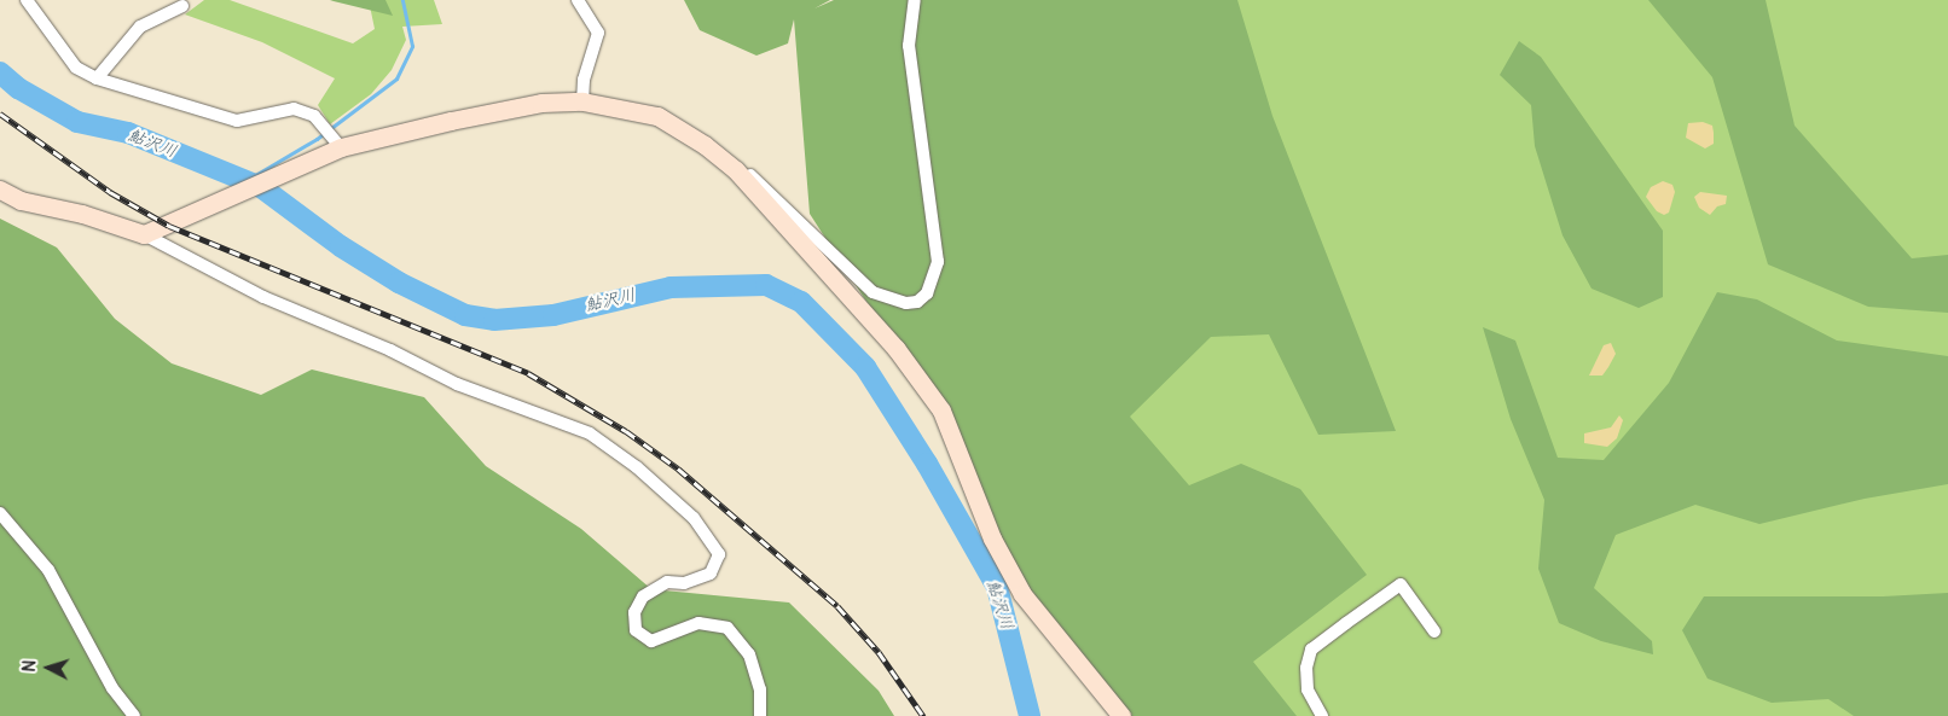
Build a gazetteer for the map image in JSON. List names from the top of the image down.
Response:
{
  "water": ["鮎沢川"],
  "north": "left"
}
